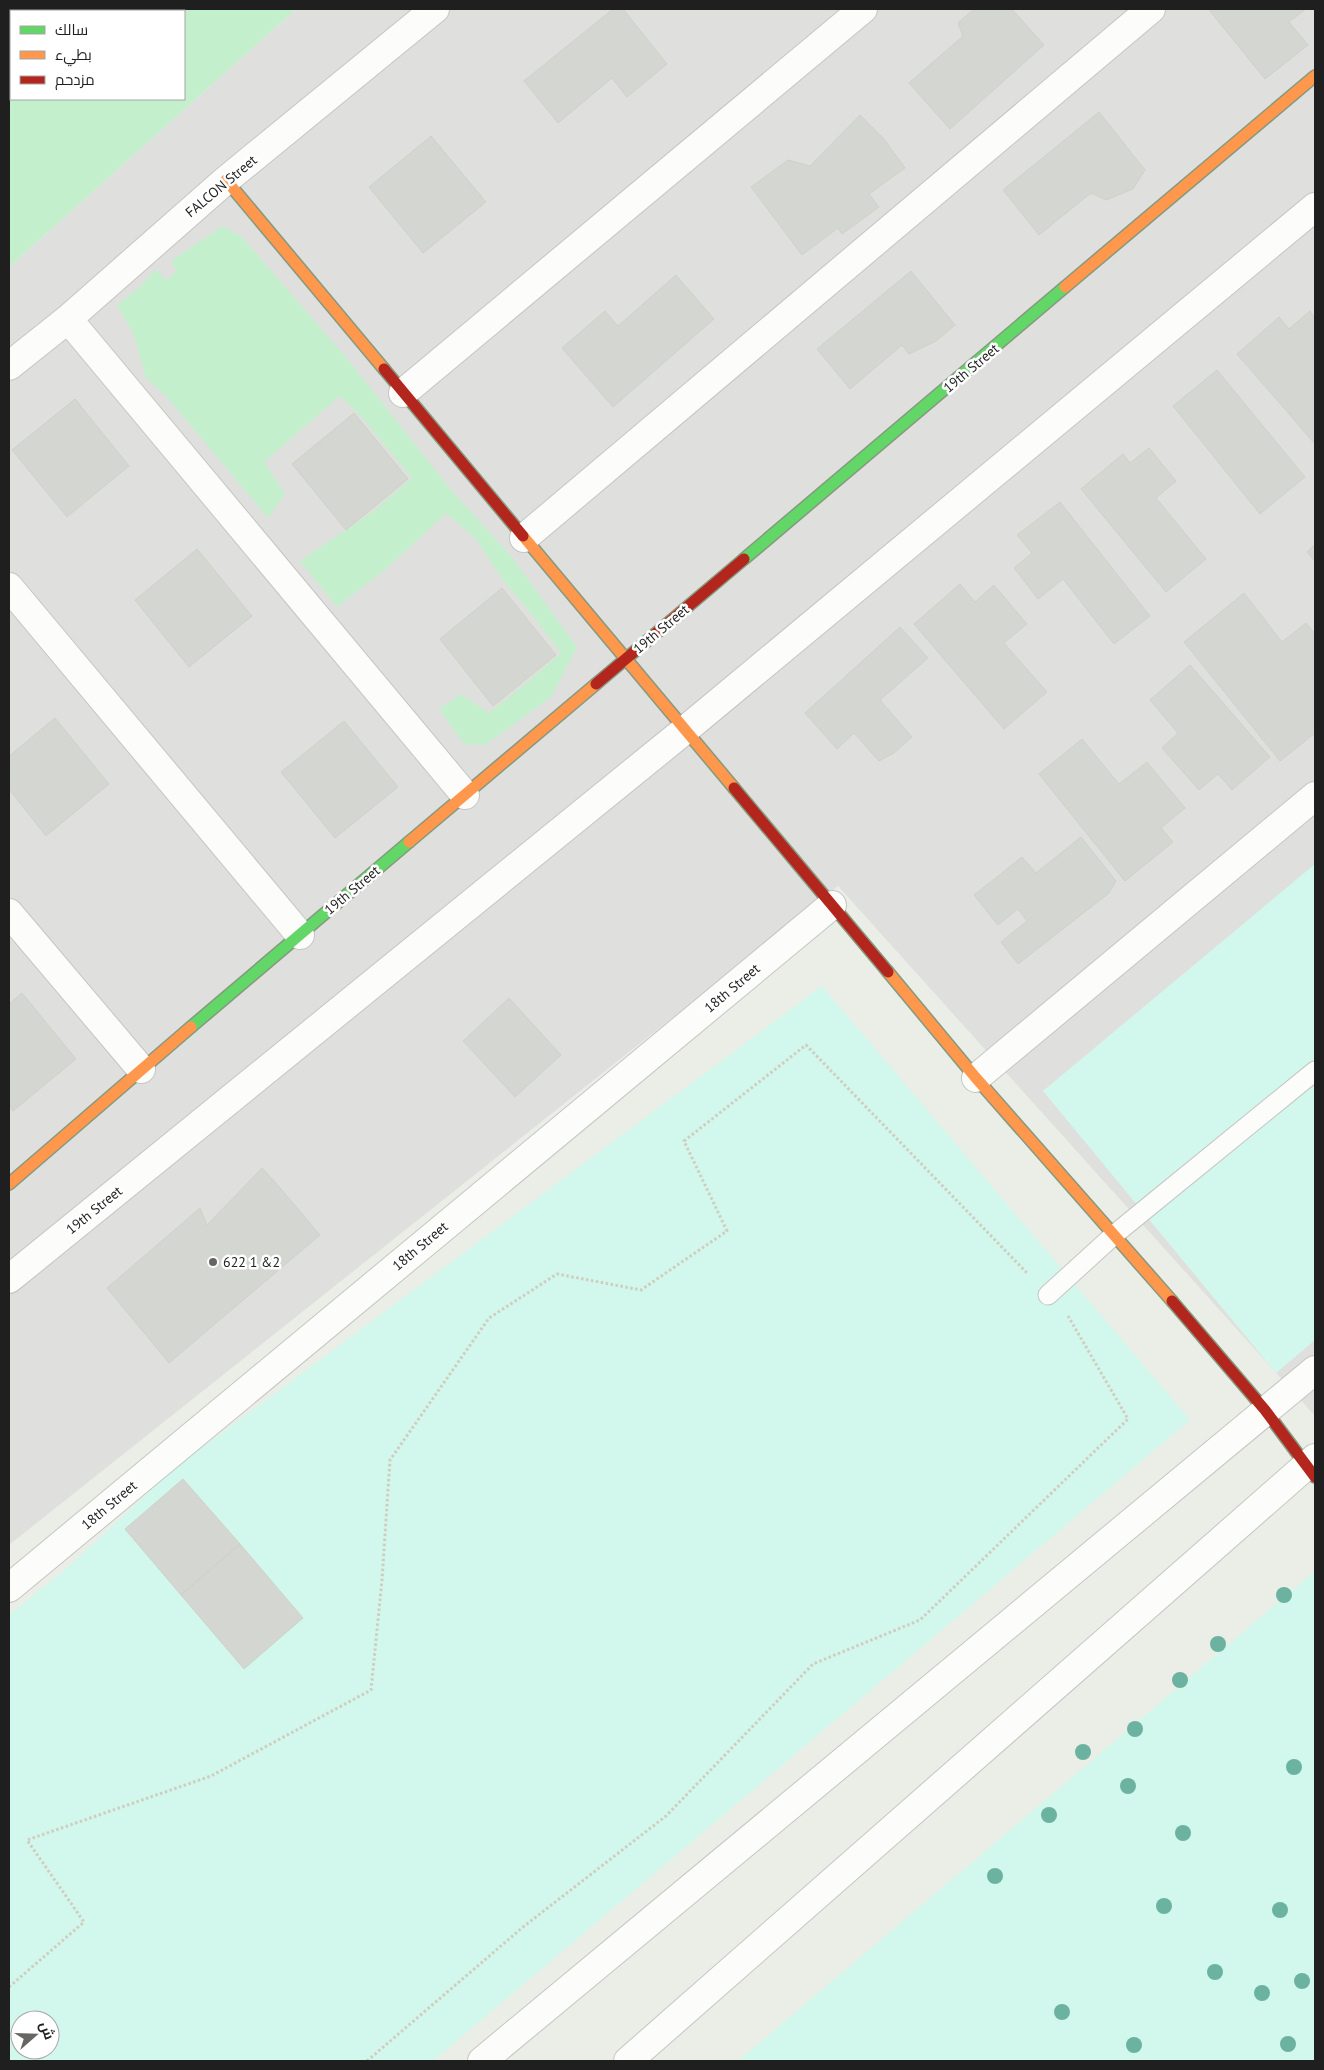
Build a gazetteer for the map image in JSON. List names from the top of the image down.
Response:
{
  "streets": {
    "street": ["FALCON Street", "19th Street", "18th Street"]
  },
  "places": ["622 1 &2"],
  "legend": ["سالك", "بطيء", "مزدحم"],
  "north": "right"
}
